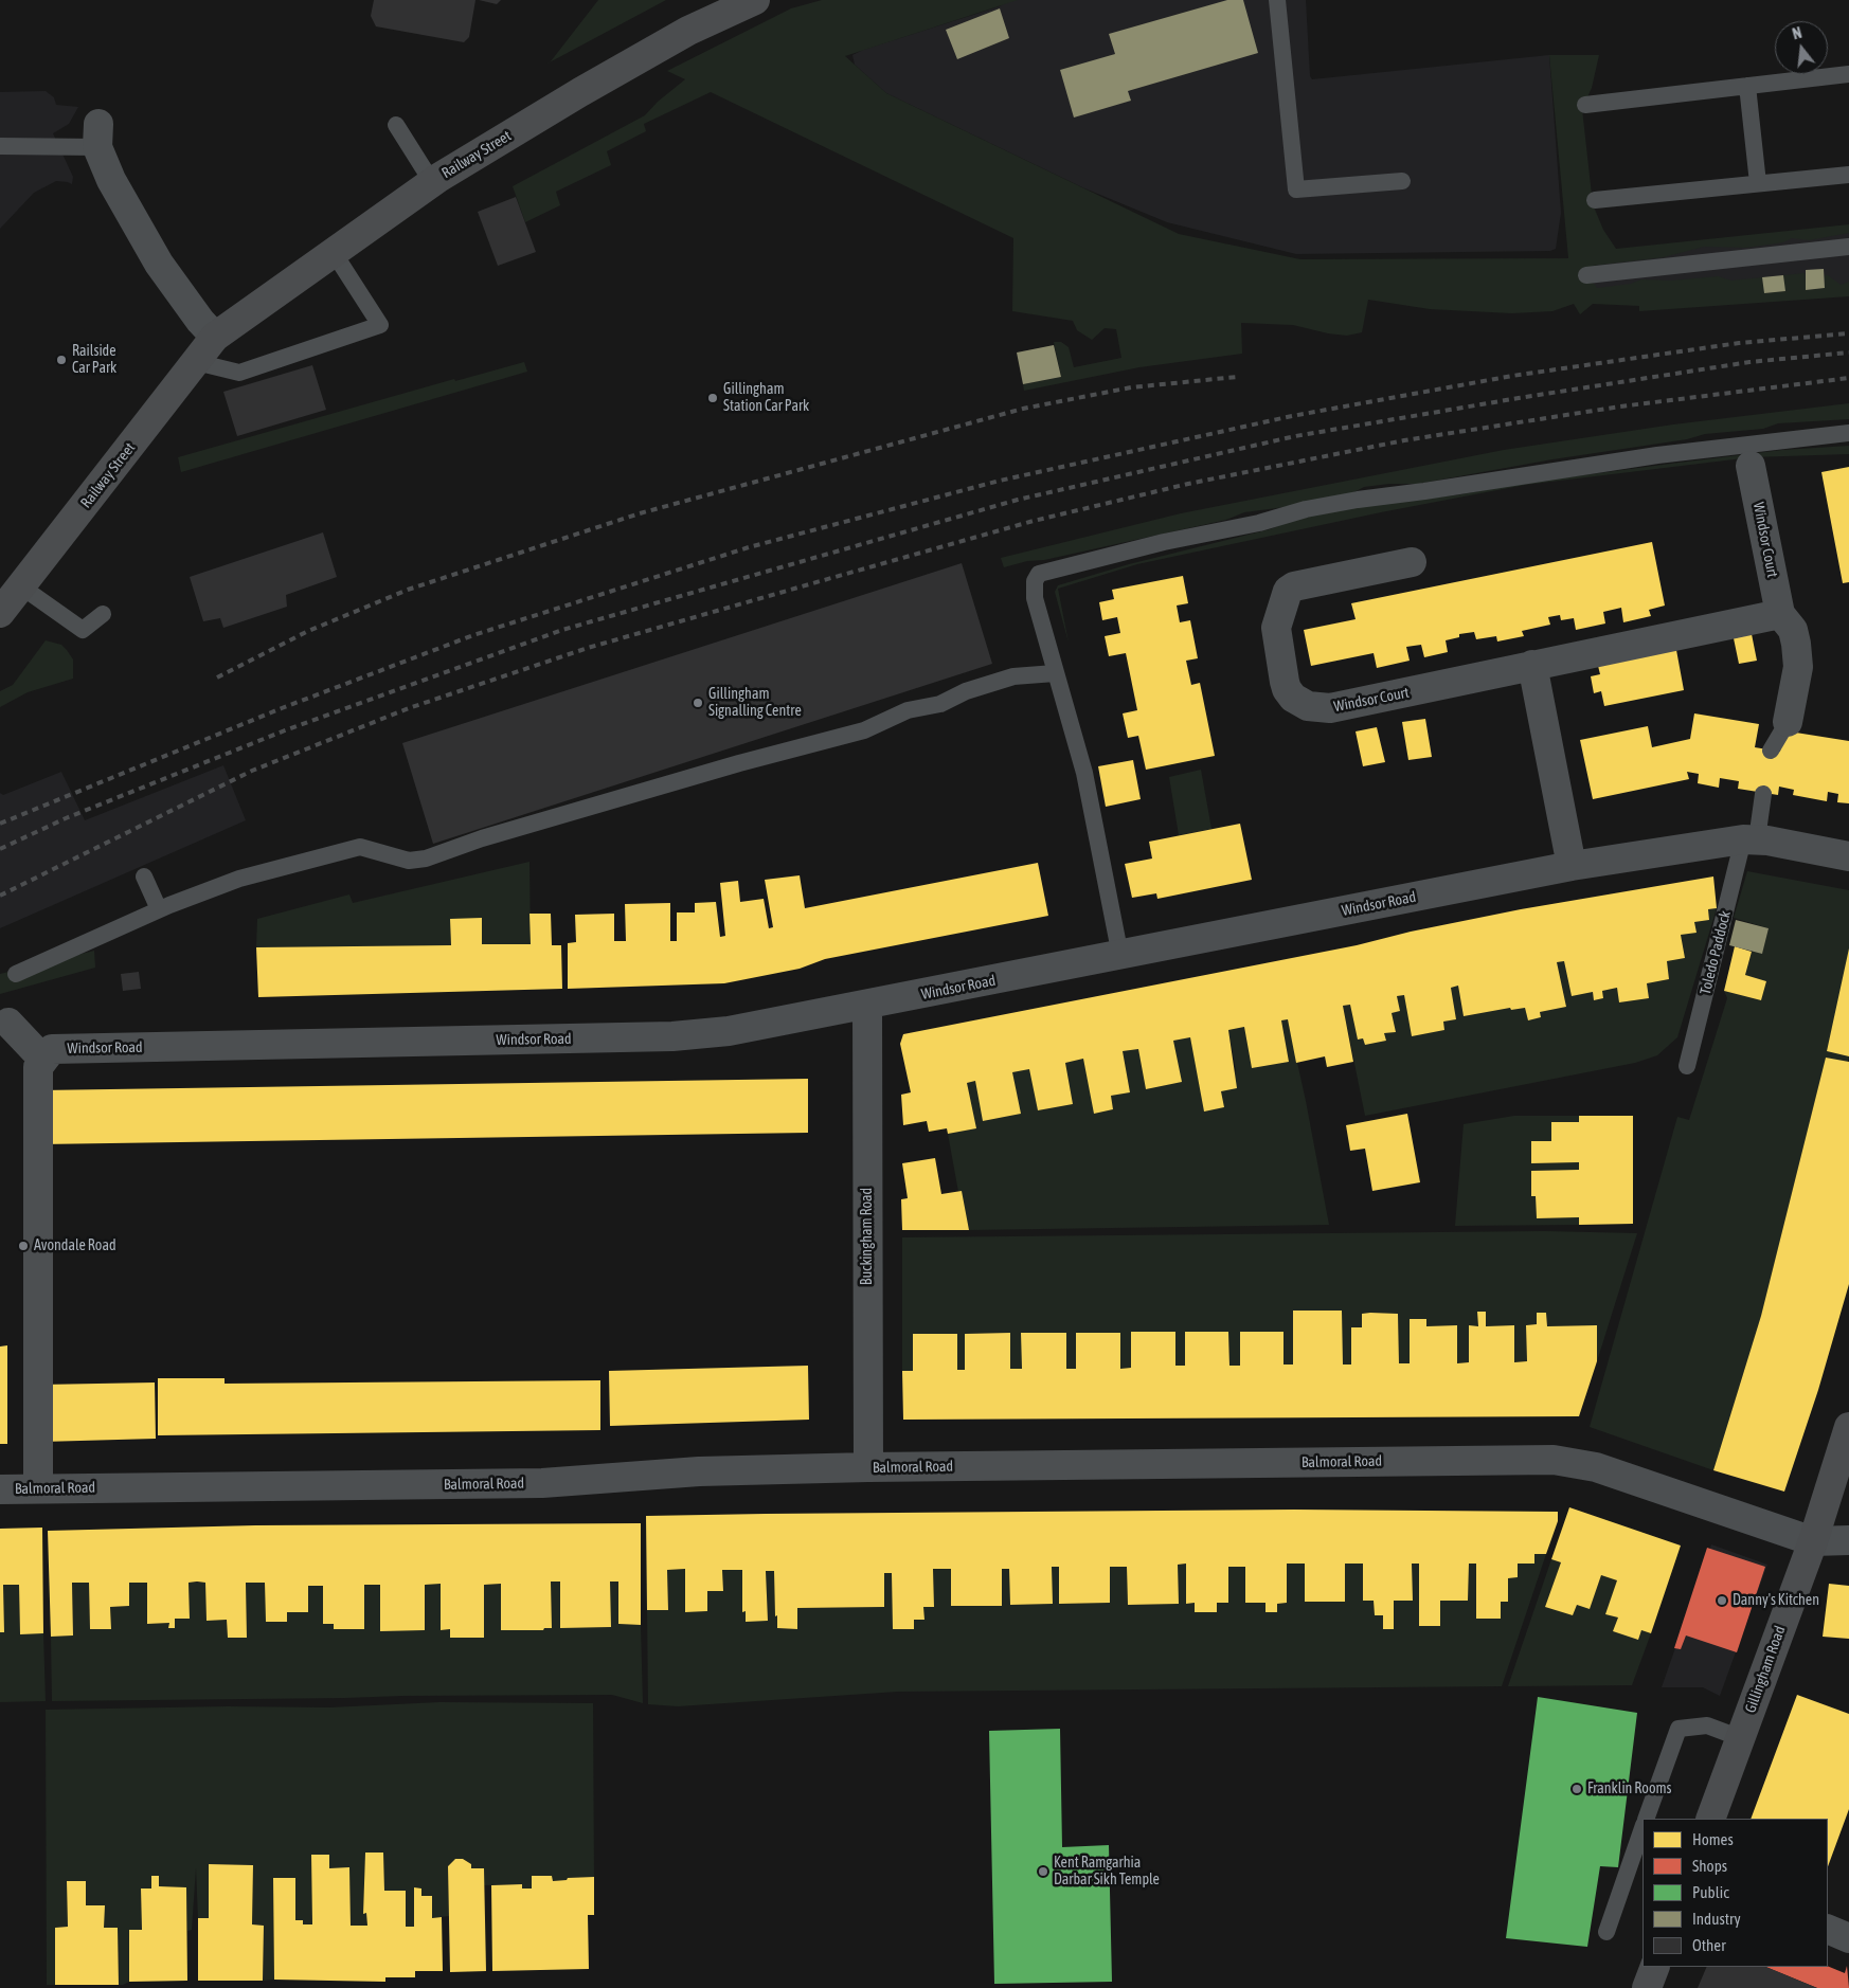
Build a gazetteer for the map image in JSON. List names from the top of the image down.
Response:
{
  "streets": {
    "street": [
      "Railway Street",
      "Windsor Court",
      "Windsor Road",
      "Buckingham Road",
      "Balmoral Road",
      "Gillingham Road"
    ],
    "lane": ["Toledo Paddock"]
  },
  "crossings": [
    ["Windsor Road", "Toledo Paddock"],
    ["Windsor Road", "Buckingham Road"],
    ["Buckingham Road", "Balmoral Road"],
    ["Balmoral Road", "Gillingham Road"]
  ],
  "places": [
    "Railside Car Park",
    "Gillingham Station Car Park",
    "Gillingham Signalling Centre",
    "Avondale Road",
    "Danny's Kitchen",
    "Franklin Rooms",
    "Kent Ramgarhia Darbar Sikh Temple"
  ],
  "legend": [
    "Homes",
    "Shops",
    "Public",
    "Industry",
    "Other"
  ],
  "north": "top"
}
